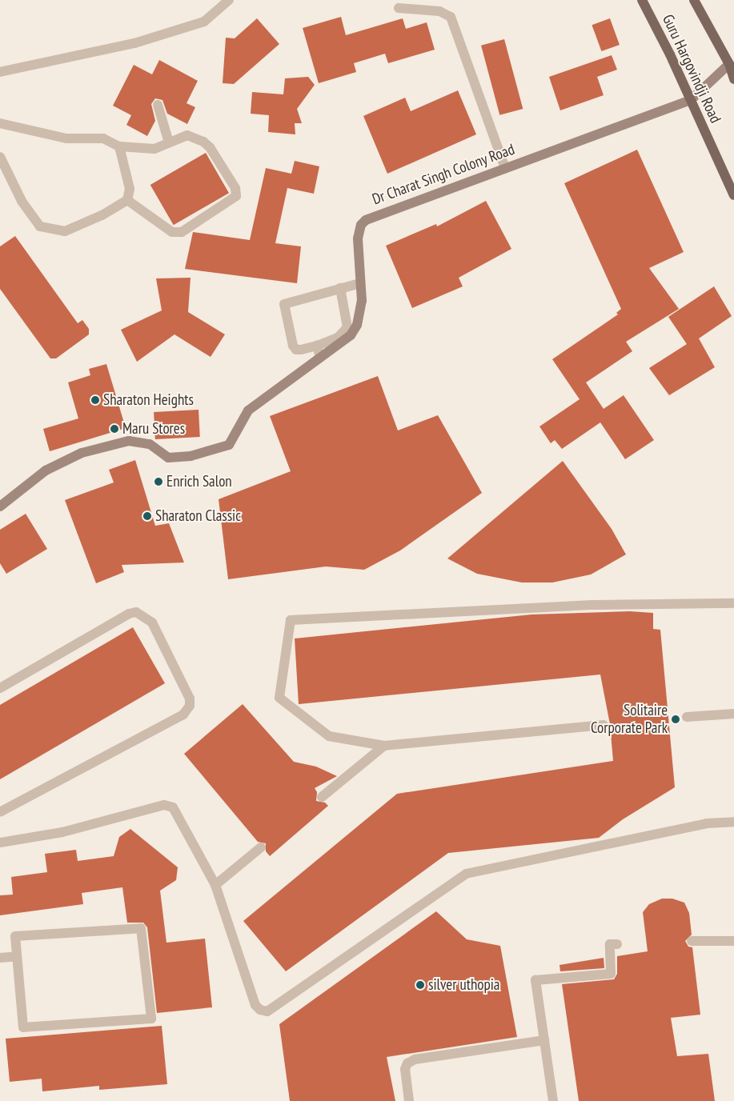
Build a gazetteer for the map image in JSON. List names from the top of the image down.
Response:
{
  "streets": {
    "main road": ["Guru Hargovindji Road"],
    "street": ["Dr Charat Singh Colony Road"]
  },
  "crossings": [
    ["Guru Hargovindji Road", "Dr Charat Singh Colony Road"]
  ],
  "places": [
    "Sharaton Heights",
    "Maru Stores",
    "Enrich Salon",
    "Sharaton Classic",
    "Solitaire Corporate Park",
    "silver uthopia"
  ]
}
